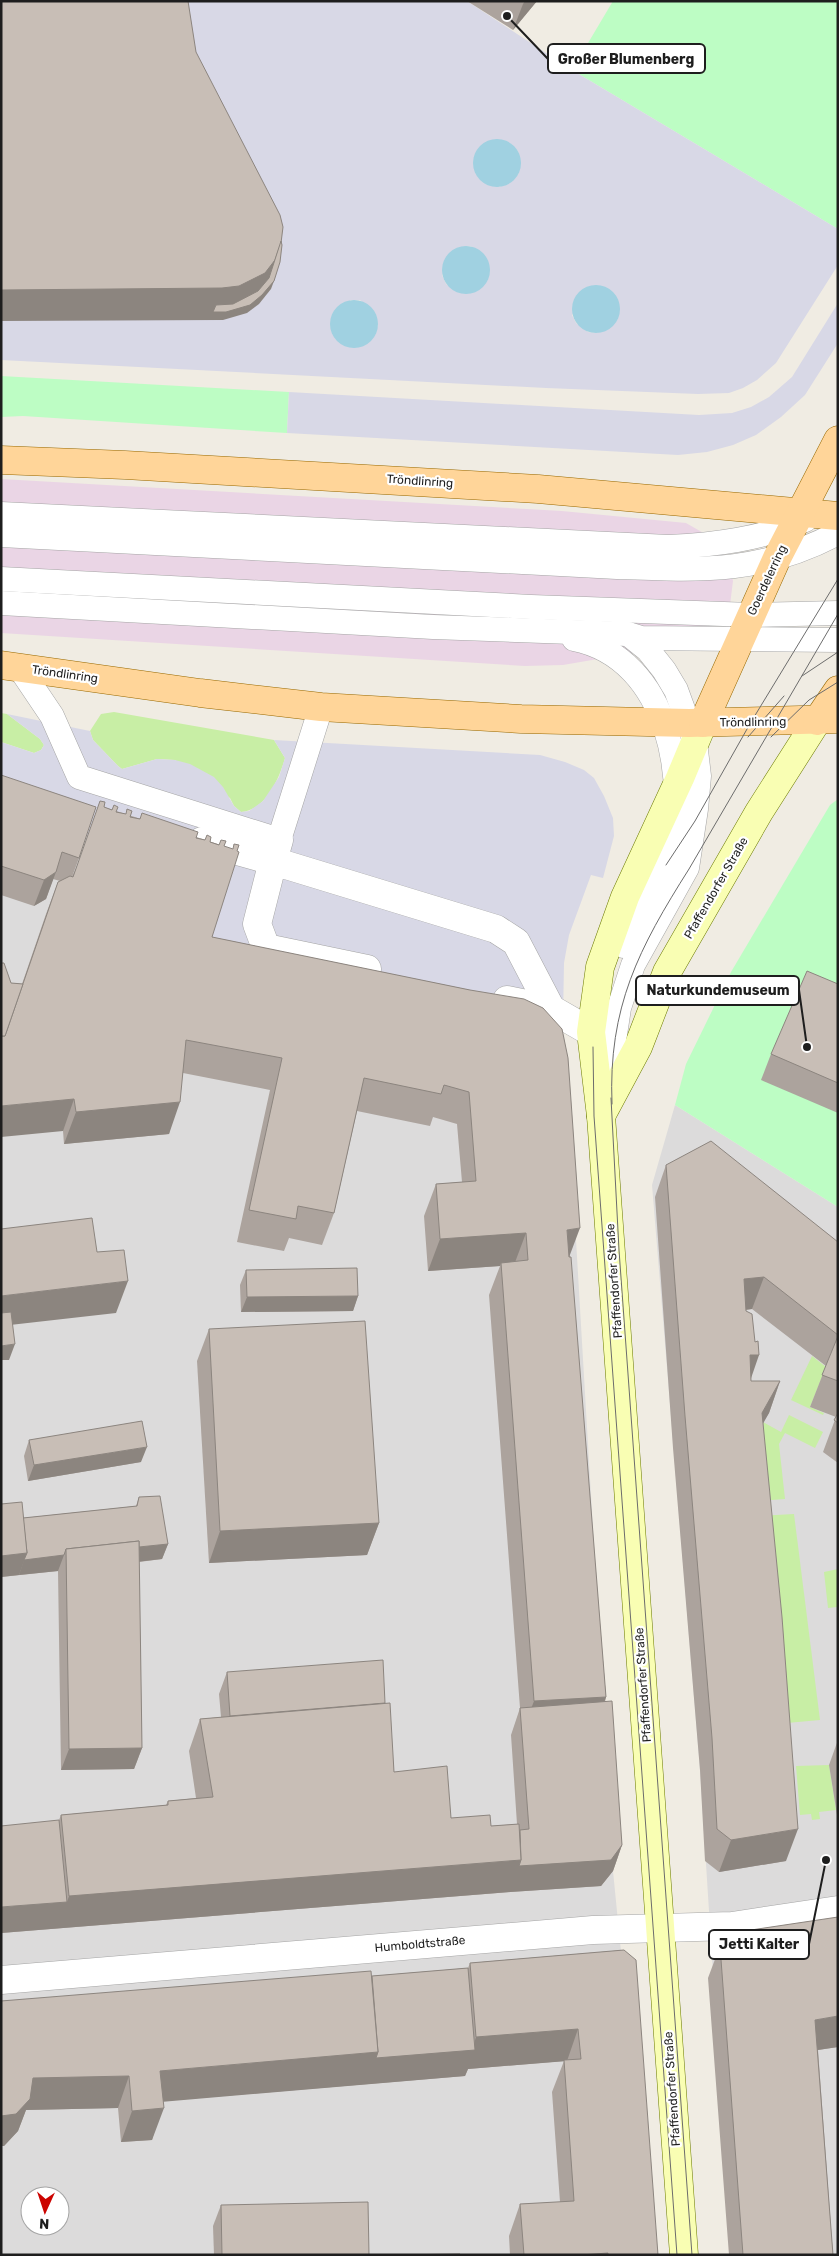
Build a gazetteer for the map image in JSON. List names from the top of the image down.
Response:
{
  "streets": {
    "main road": ["Tröndlinring", "Goerdelerring", "Pfaffendorfer Straße"],
    "street": ["Humboldtstraße"]
  },
  "crossings": [
    ["Tröndlinring", "Goerdelerring"],
    ["Tröndlinring", "Pfaffendorfer Straße"],
    ["Goerdelerring", "Pfaffendorfer Straße"],
    ["Pfaffendorfer Straße", "Humboldtstraße"]
  ],
  "places": ["Großer Blumenberg", "Naturkundemuseum", "Jetti Kalter"],
  "north": "bottom"
}
